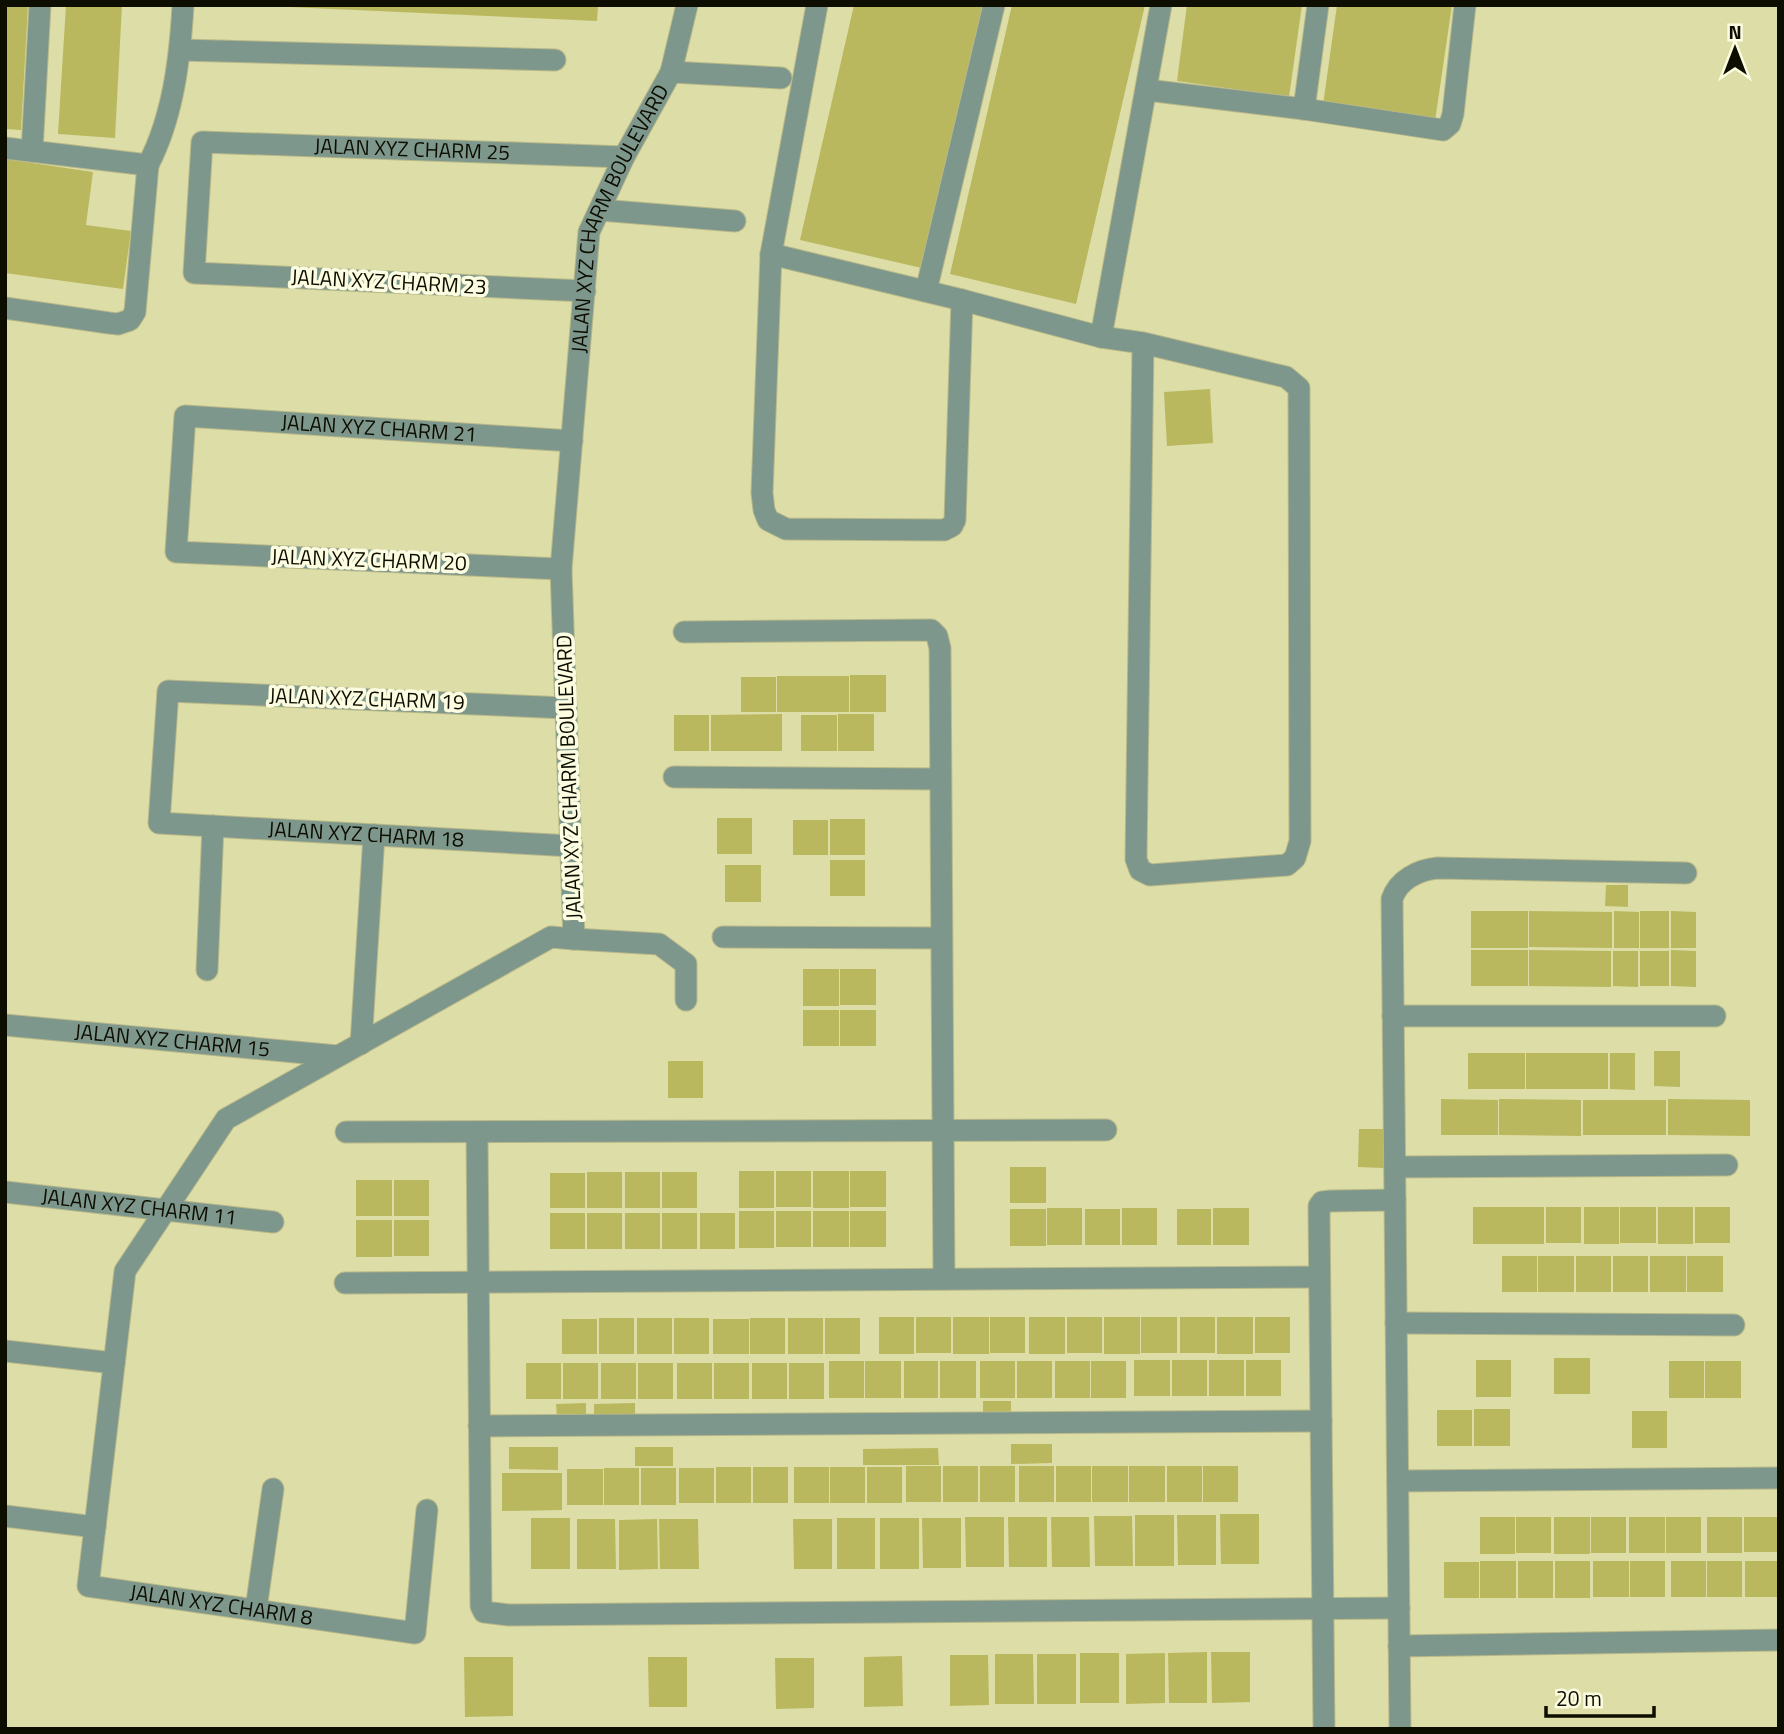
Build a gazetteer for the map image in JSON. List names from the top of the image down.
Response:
{
  "streets": {
    "street": [
      "JALAN XYZ CHARM 25",
      "JALAN XYZ CHARM BOULEVARD",
      "JALAN XYZ CHARM 23",
      "JALAN XYZ CHARM 21",
      "JALAN XYZ CHARM 20",
      "JALAN XYZ CHARM 19",
      "JALAN XYZ CHARM 18",
      "JALAN XYZ CHARM 15",
      "JALAN XYZ CHARM 11",
      "JALAN XYZ CHARM 8"
    ]
  },
  "crossings": [
    ["JALAN XYZ CHARM 25", "JALAN XYZ CHARM BOULEVARD"],
    ["JALAN XYZ CHARM 25", "JALAN XYZ CHARM 23"],
    ["JALAN XYZ CHARM BOULEVARD", "JALAN XYZ CHARM 23"],
    ["JALAN XYZ CHARM BOULEVARD", "JALAN XYZ CHARM 21"],
    ["JALAN XYZ CHARM BOULEVARD", "JALAN XYZ CHARM 20"],
    ["JALAN XYZ CHARM BOULEVARD", "JALAN XYZ CHARM 19"],
    ["JALAN XYZ CHARM BOULEVARD", "JALAN XYZ CHARM 18"],
    ["JALAN XYZ CHARM BOULEVARD", "JALAN XYZ CHARM 15"],
    ["JALAN XYZ CHARM BOULEVARD", "JALAN XYZ CHARM 11"],
    ["JALAN XYZ CHARM BOULEVARD", "JALAN XYZ CHARM 8"],
    ["JALAN XYZ CHARM 21", "JALAN XYZ CHARM 20"],
    ["JALAN XYZ CHARM 19", "JALAN XYZ CHARM 18"]
  ],
  "scale_bar": "20 m",
  "north": "top"
}
